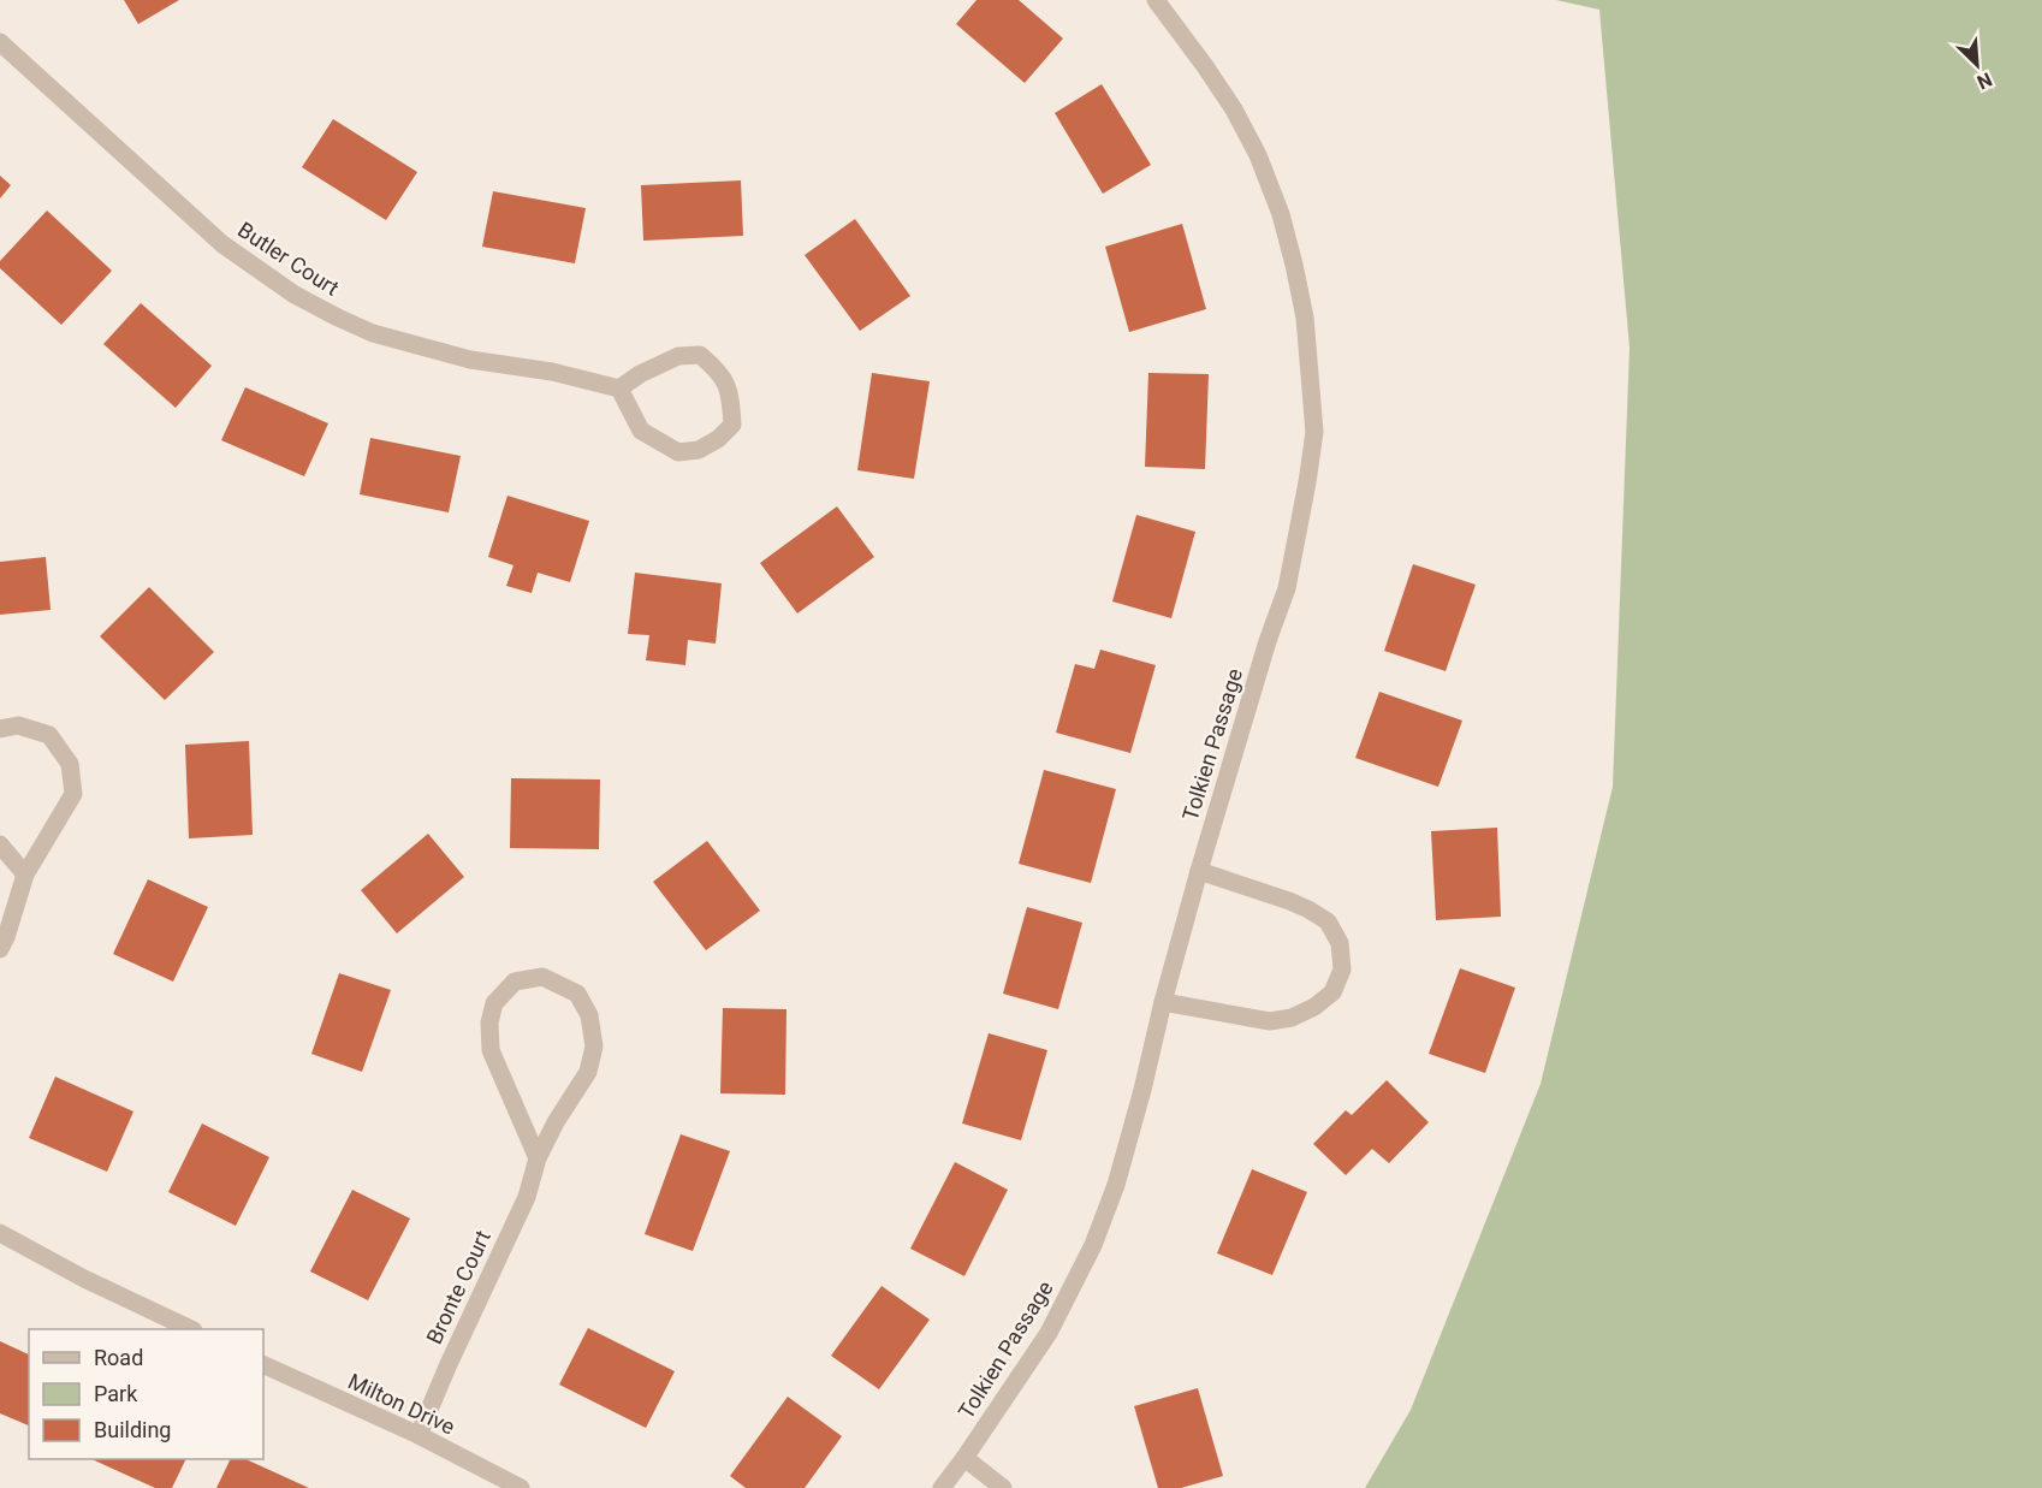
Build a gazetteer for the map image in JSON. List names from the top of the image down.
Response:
{
  "streets": {
    "street": [
      "Butler Court",
      "Tolkien Passage",
      "Bronte Court",
      "Milton Drive"
    ]
  },
  "crossings": [
    ["Bronte Court", "Milton Drive"]
  ],
  "legend": ["Road", "Park", "Building"],
  "north": "bottom right"
}
